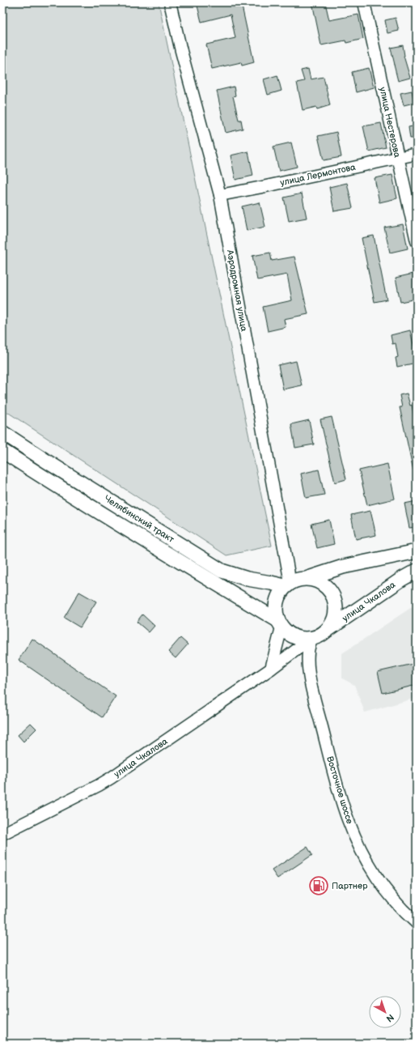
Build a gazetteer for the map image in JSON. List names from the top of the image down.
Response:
{
  "streets": {
    "main road": ["Челябинский тракт", "улица Чкалова"],
    "street": [
      "улица Нестерова",
      "улица Лермонтова",
      "Аэродромная улица",
      "Восточное шоссе"
    ]
  },
  "crossings": [
    ["улица Нестерова", "улица Лермонтова"],
    ["улица Лермонтова", "Аэродромная улица"],
    ["Аэродромная улица", "Челябинский тракт"],
    ["Аэродромная улица", "улица Чкалова"],
    ["Аэродромная улица", "Восточное шоссе"],
    ["Челябинский тракт", "улица Чкалова"],
    ["Челябинский тракт", "Восточное шоссе"],
    ["улица Чкалова", "Восточное шоссе"]
  ],
  "places": {
    "fuel station": ["Партнер"]
  },
  "north": "bottom right"
}
